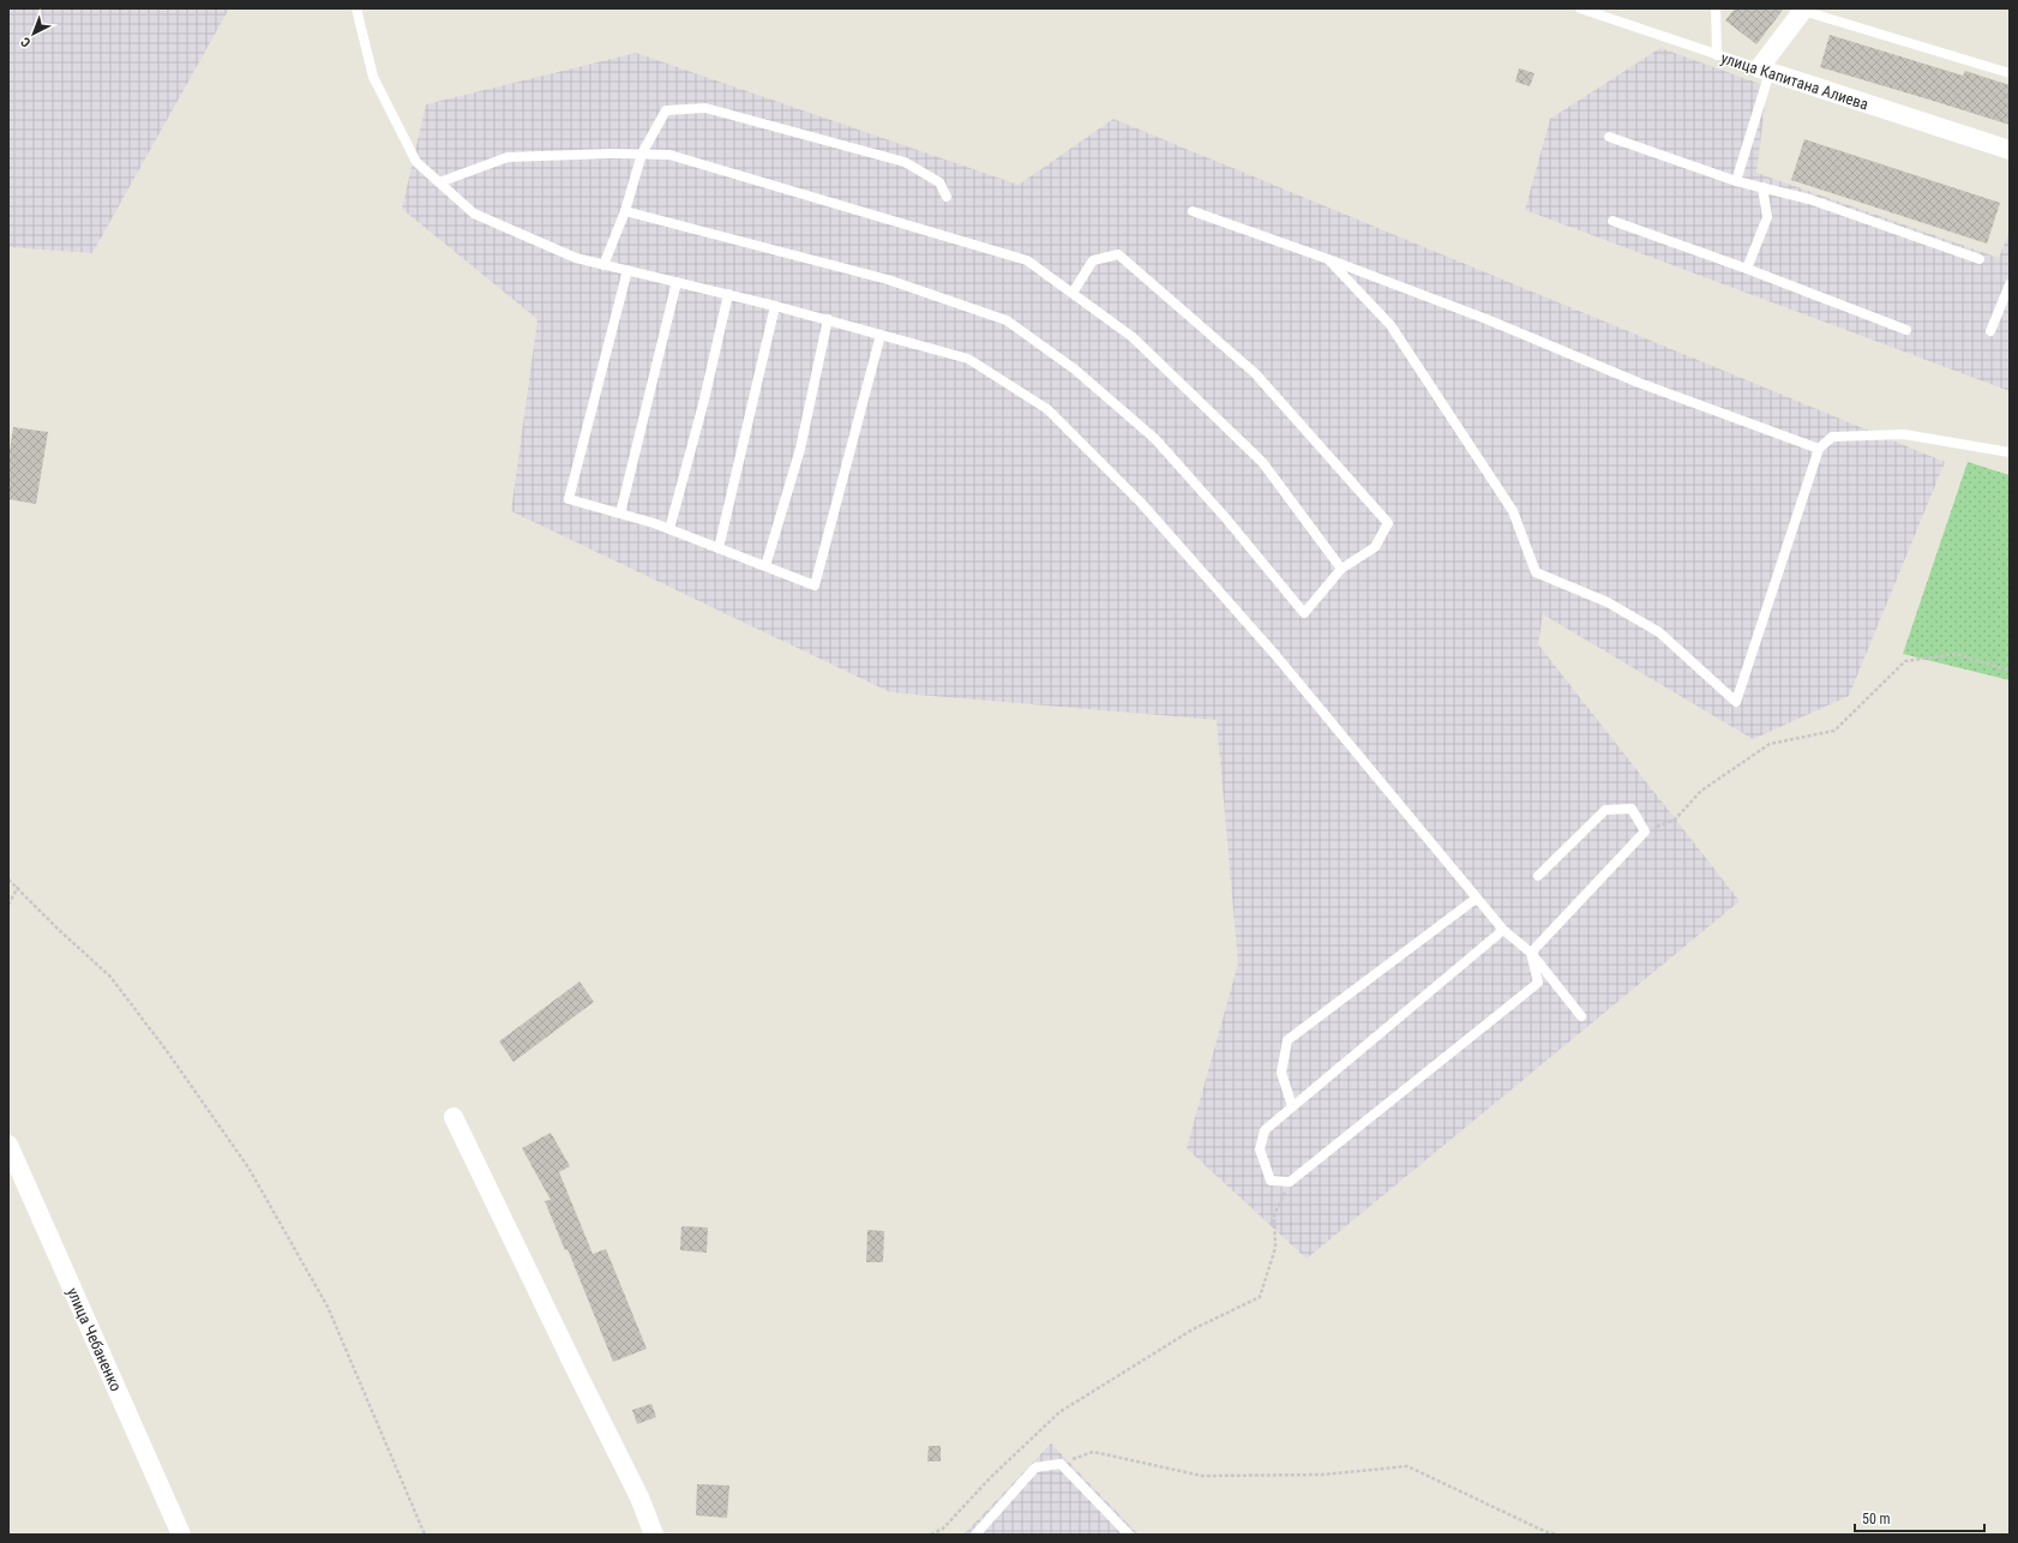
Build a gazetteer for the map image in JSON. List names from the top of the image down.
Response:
{
  "streets": {
    "street": ["улица Капитана Алиева", "улица Чебаненко"]
  },
  "scale_bar": "50 m",
  "north": "bottom left"
}
